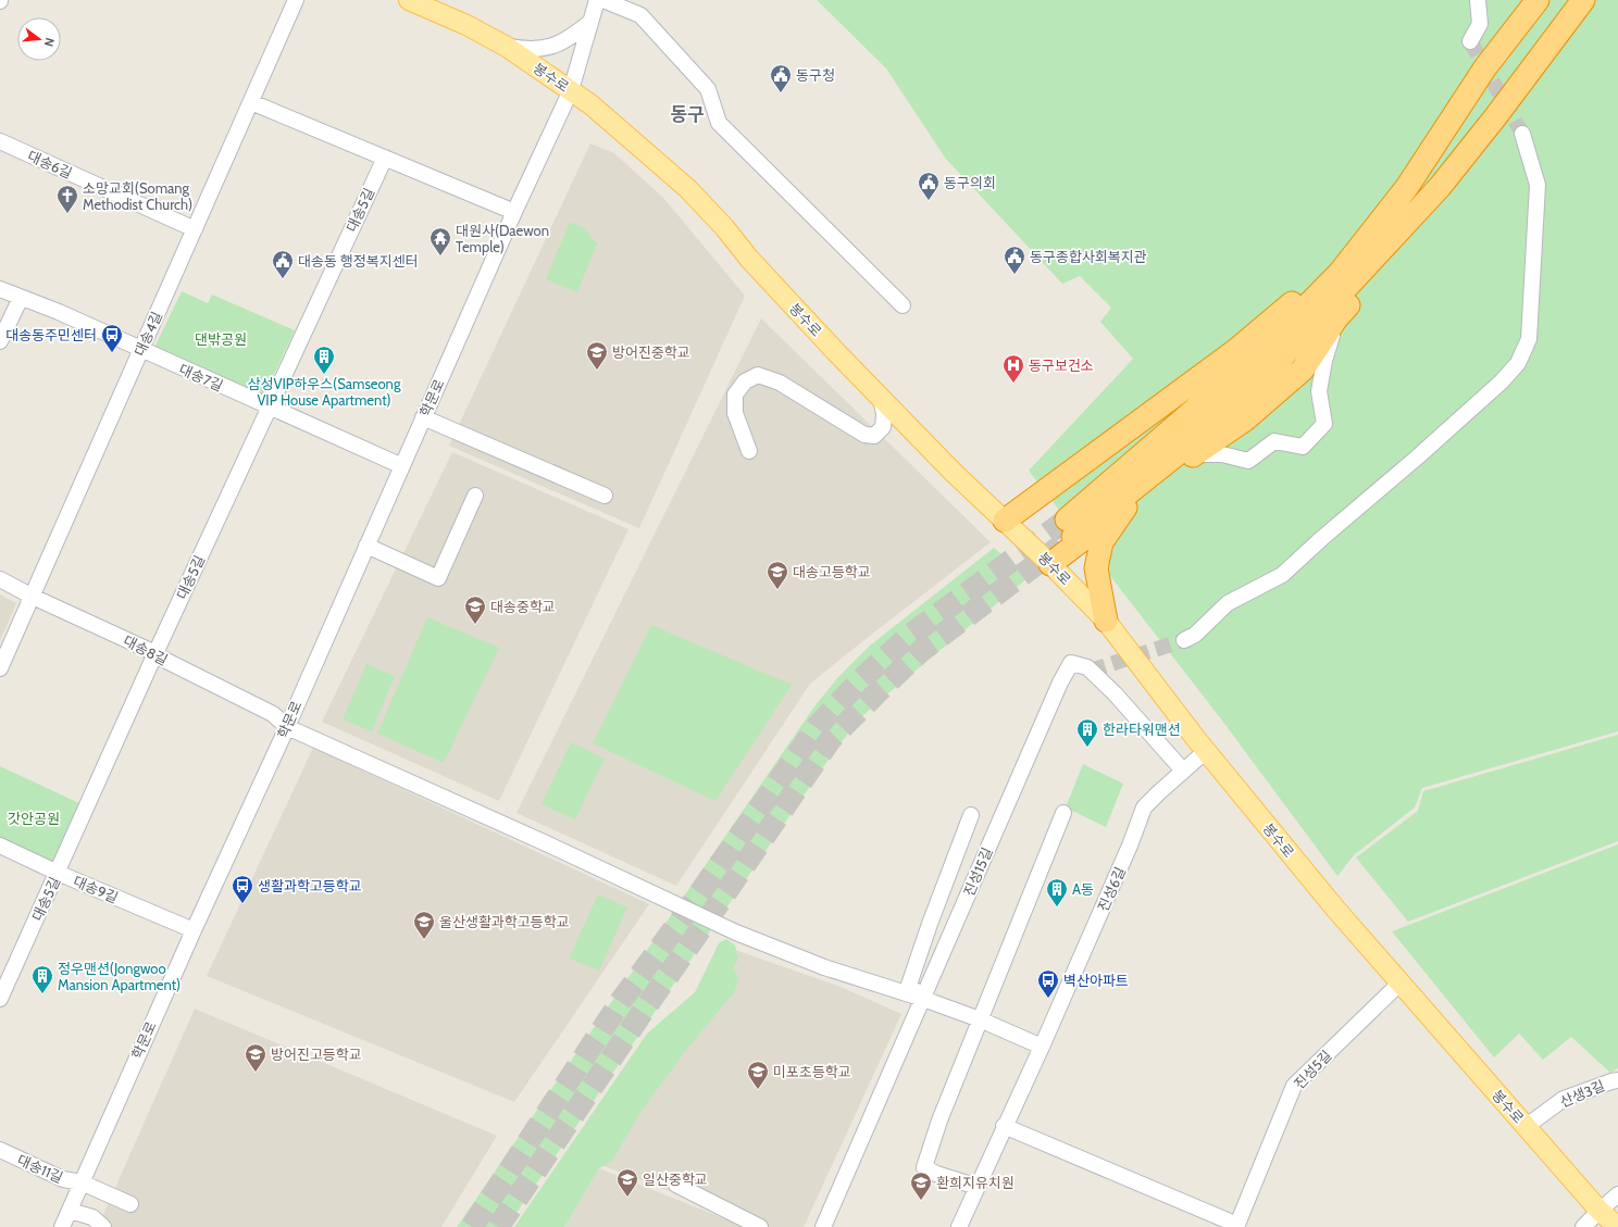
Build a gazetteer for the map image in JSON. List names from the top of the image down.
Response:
{
  "streets": {
    "main road": ["봉수로"],
    "street": [
      "대송6길",
      "대송5길",
      "대송4길",
      "대송7길",
      "학문로",
      "대송8길",
      "진성15길",
      "대송9길",
      "진성6길",
      "진성5길",
      "산생3길",
      "대송11길"
    ]
  },
  "crossings": [
    ["봉수로", "학문로"],
    ["봉수로", "진성6길"],
    ["봉수로", "진성5길"],
    ["봉수로", "산생3길"],
    ["대송6길", "대송4길"],
    ["대송5길", "대송7길"],
    ["대송5길", "대송8길"],
    ["대송5길", "대송9길"],
    ["대송4길", "대송7길"],
    ["대송4길", "대송8길"],
    ["대송7길", "학문로"],
    ["학문로", "대송8길"],
    ["학문로", "대송9길"],
    ["학문로", "대송11길"],
    ["대송8길", "진성15길"],
    ["진성15길", "진성6길"]
  ],
  "districts": ["동구"],
  "parks": ["댄밖공원", "갓안공원"],
  "places": {
    "public building": [
      "동구청",
      "동구의회",
      "동구종합사회복지관",
      "대송동 행정복지센터"
    ],
    "church": ["소망교회(Somang Methodist Church)"],
    "temple": ["대원사(Daewon Temple)"],
    "bus stop": ["대송동주민센터", "생활과학고등학교", "벽산아파트"],
    "school or university": [
      "방어진중학교",
      "대송고등학교",
      "대송중학교",
      "울산생활과학고등학교",
      "방어진고등학교",
      "미포초등학교",
      "일산중학교",
      "환희지유치원"
    ],
    "building": [
      "삼성VIP하우스(Samseong VIP House Apartment)",
      "한라타워맨션",
      "A동",
      "정우맨션(Jongwoo Mansion Apartment)"
    ],
    "hospital": ["동구보건소"]
  },
  "north": "right"
}
